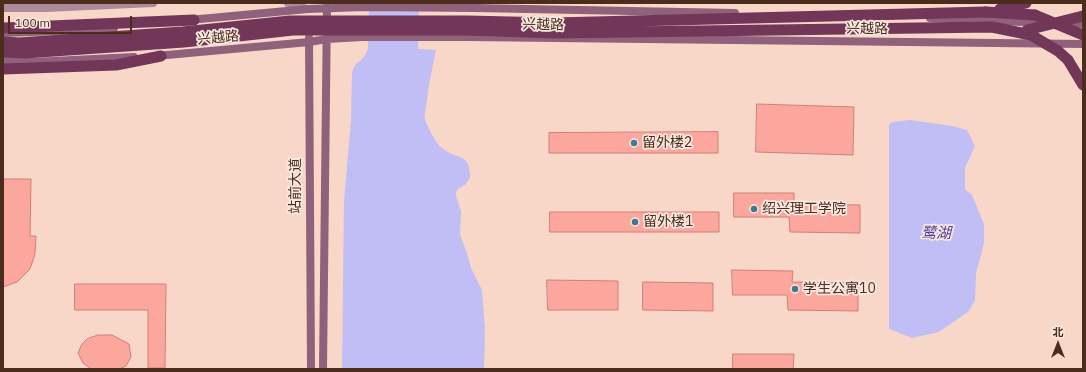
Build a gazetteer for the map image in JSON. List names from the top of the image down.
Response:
{
  "streets": {
    "main road": ["兴越路", "站前大道"]
  },
  "crossings": [
    ["兴越路", "站前大道"]
  ],
  "water": ["鹭湖"],
  "places": [
    "留外楼2",
    "绍兴理工学院",
    "留外楼1",
    "学生公寓10"
  ],
  "scale_bar": "100 m",
  "north": "top"
}
